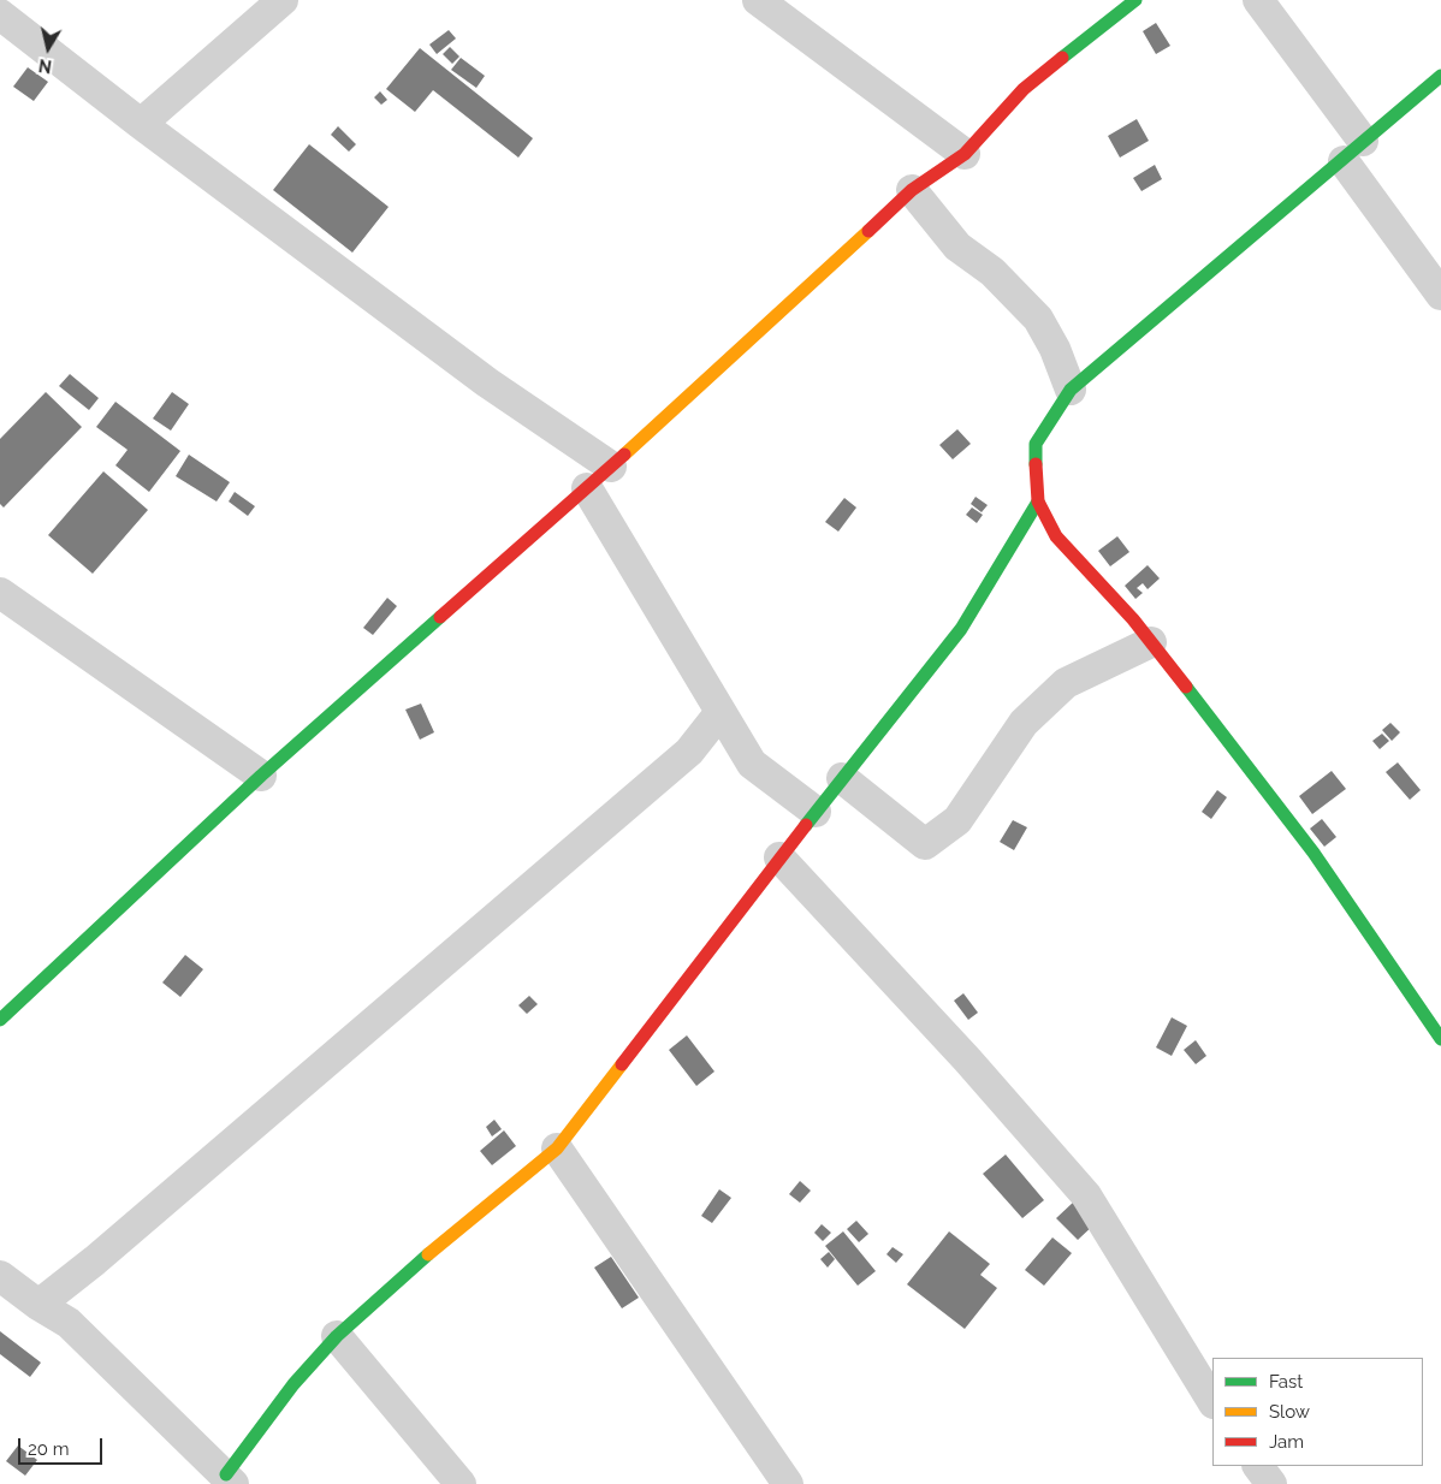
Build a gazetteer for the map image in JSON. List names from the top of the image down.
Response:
{
  "legend": ["Fast", "Slow", "Jam"],
  "scale_bar": "20 m",
  "north": "bottom"
}
